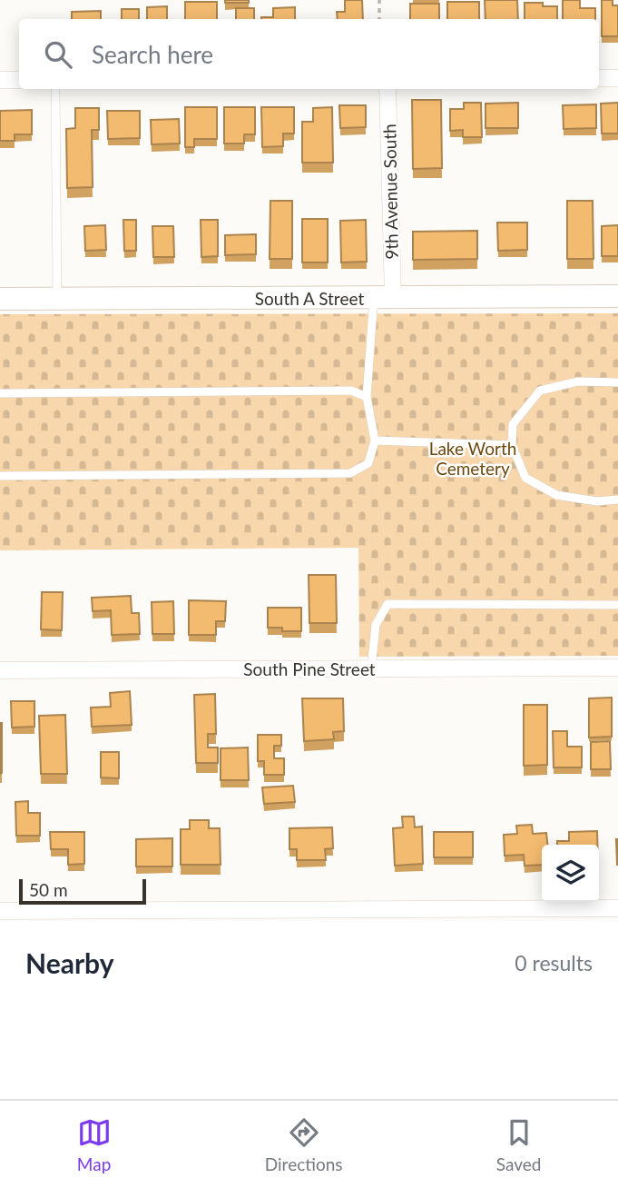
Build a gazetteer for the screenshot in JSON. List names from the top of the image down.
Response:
{
  "streets": {
    "street": ["9th Avenue South", "South A Street", "South Pine Street"]
  },
  "crossings": [
    ["9th Avenue South", "South A Street"]
  ],
  "parks": ["Lake Worth Cemetery"],
  "scale_bar": "50 m",
  "page": {
    "search": "Search here",
    "scale": "50 m",
    "heading": ["Nearby", "0 results"],
    "nav": ["Map", "Directions", "Saved"]
  }
}
